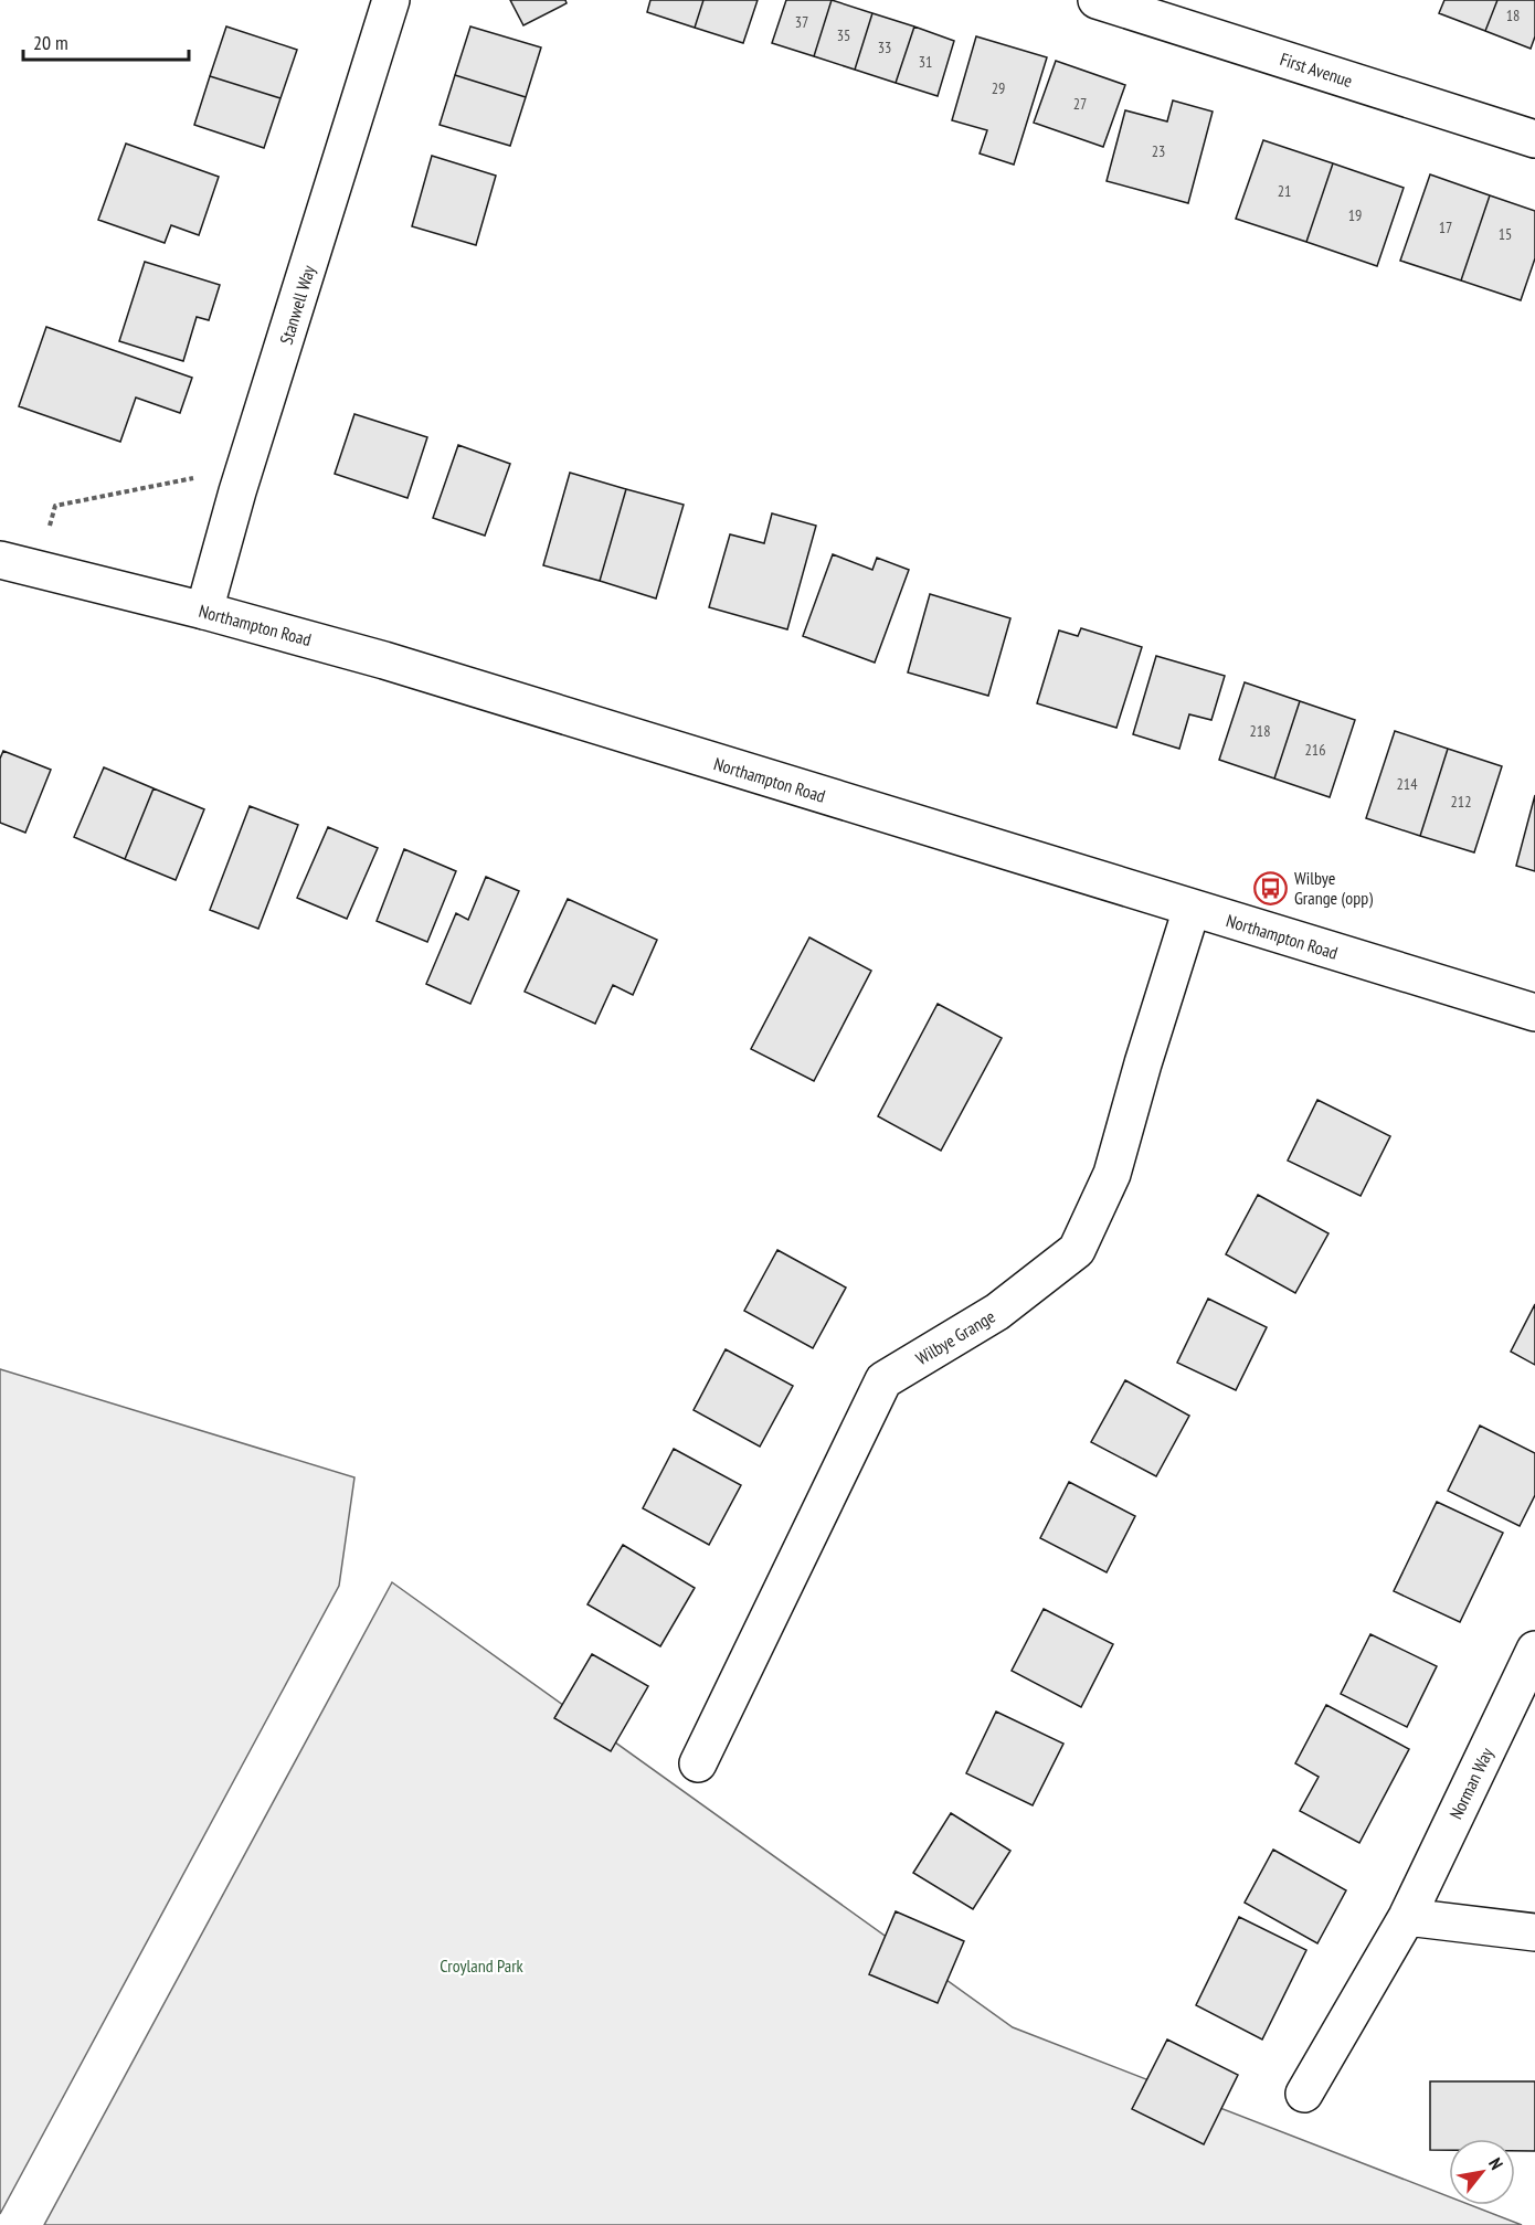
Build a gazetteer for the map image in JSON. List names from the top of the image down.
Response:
{
  "streets": {
    "street": [
      "First Avenue",
      "Stanwell Way",
      "Northampton Road",
      "Wilbye Grange",
      "Norman Way"
    ]
  },
  "crossings": [
    ["Stanwell Way", "Northampton Road"],
    ["Northampton Road", "Wilbye Grange"]
  ],
  "parks": ["Croyland Park"],
  "places": {
    "bus stop": ["Wilbye Grange (opp)"]
  },
  "house_numbers": [
    "18",
    "37",
    "35",
    "33",
    "31",
    "29",
    "27",
    "23",
    "21",
    "19",
    "17",
    "15",
    "218",
    "216",
    "214",
    "212"
  ],
  "scale_bar": "20 m",
  "north": "top right"
}
